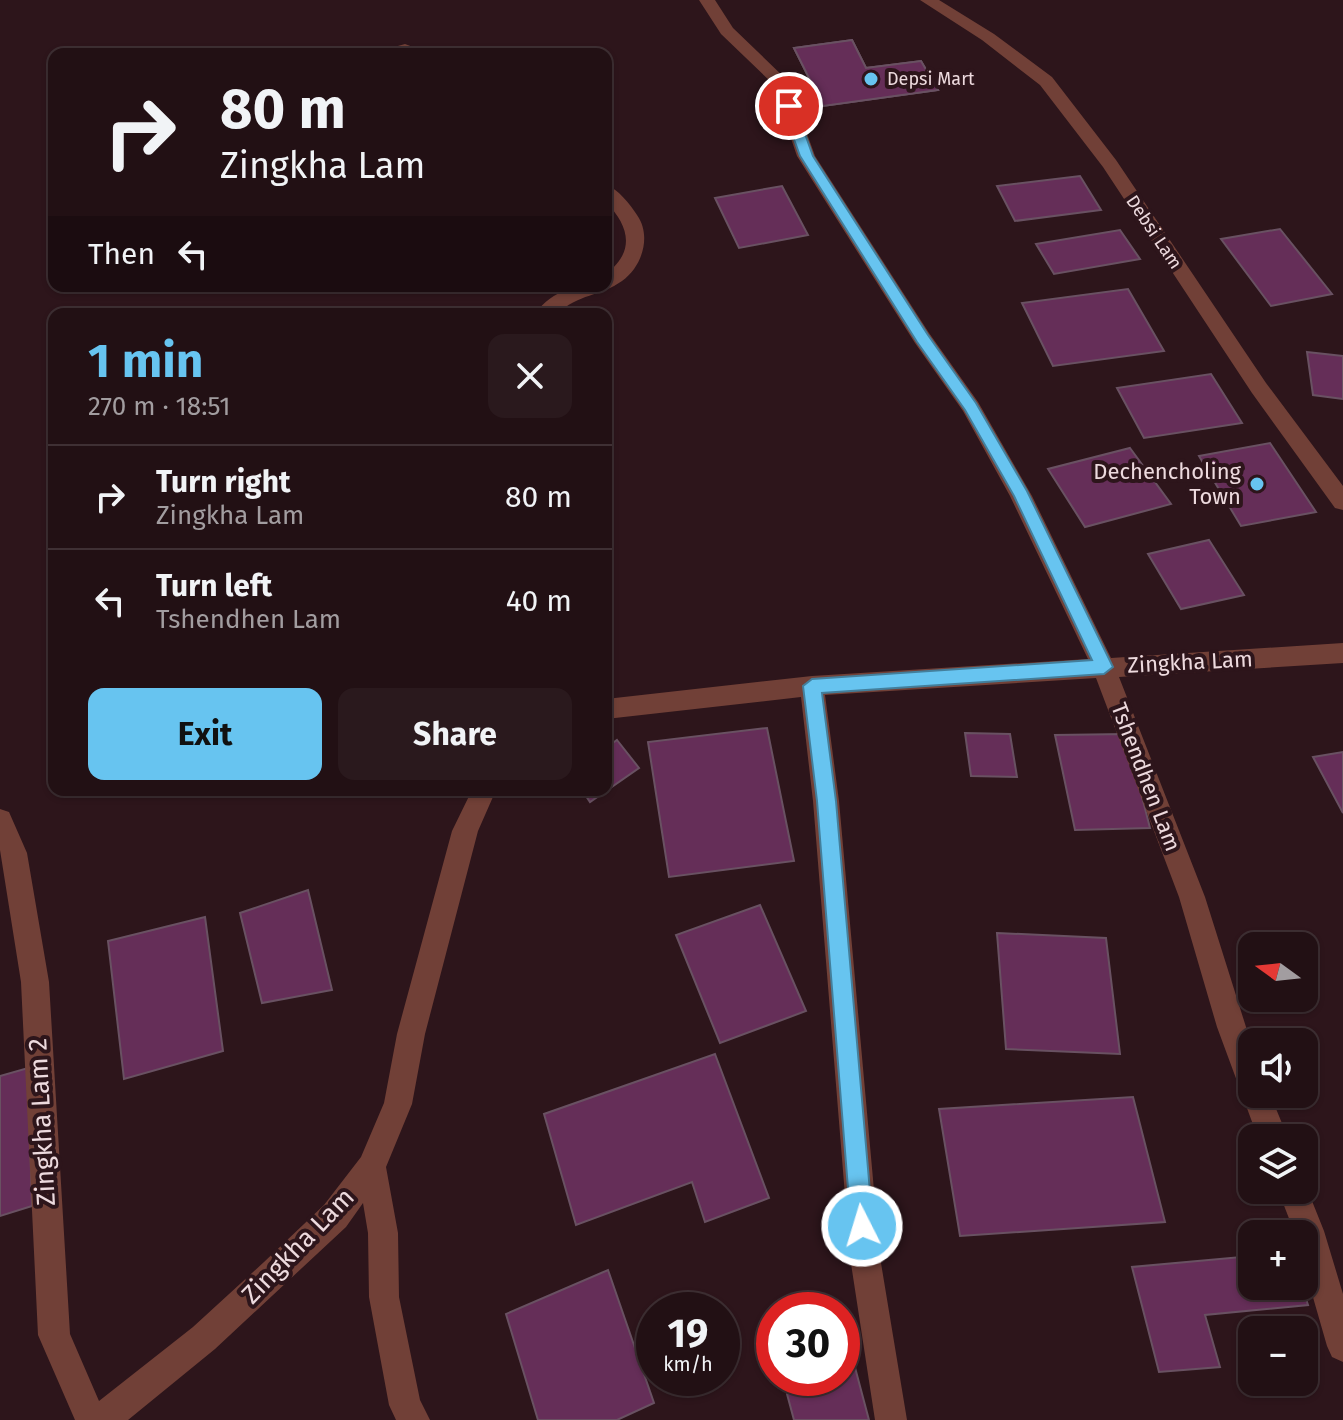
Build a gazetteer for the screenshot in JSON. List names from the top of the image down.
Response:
{
  "streets": {
    "street": [
      "Debsi Lam",
      "Zingkha Lam",
      "Tshendhen Lam",
      "Zingkha Lam 2"
    ]
  },
  "crossings": [
    ["Zingkha Lam", "Tshendhen Lam"]
  ],
  "places": ["Depsi Mart", "Dechencholing Town"],
  "north": "left",
  "page": {
    "turn": ["80 m", "Zingkha Lam"],
    "then": "Then",
    "heading": ["1 min", "270 m · 18:51"],
    "list": [
      {
        "name": "Turn right",
        "note": "Zingkha Lam",
        "value": "80 m"
      },
      {
        "name": "Turn left",
        "note": "Tshendhen Lam",
        "value": "40 m"
      }
    ],
    "buttons": ["Exit", "Share"],
    "map_buttons": ["+", "−"],
    "speed": "19 km/h",
    "limit": "30"
  }
}
